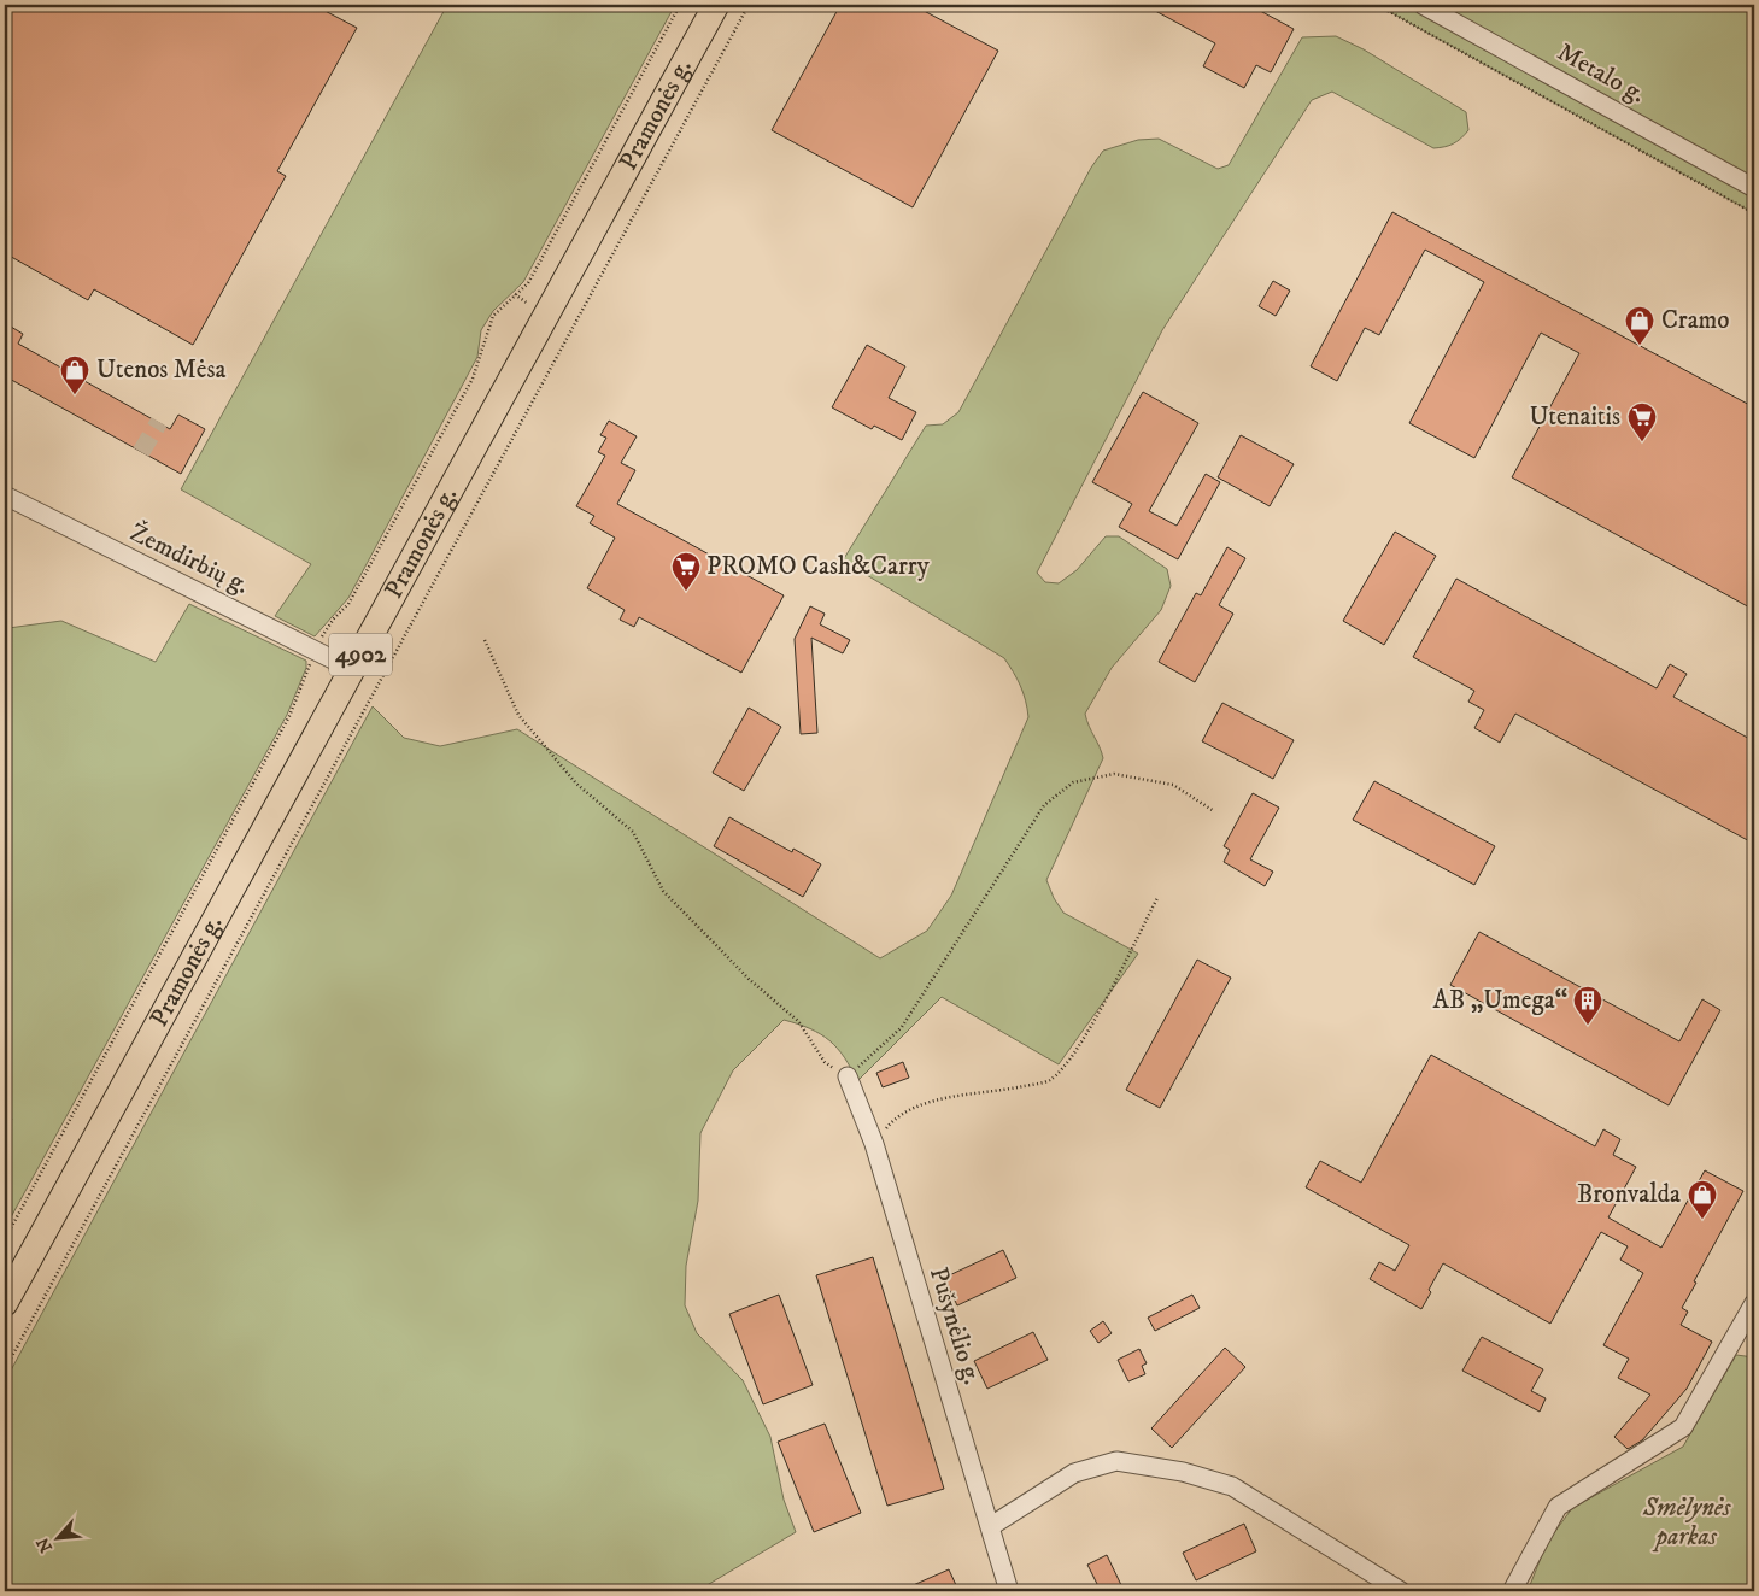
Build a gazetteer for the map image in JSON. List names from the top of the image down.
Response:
{
  "streets": {
    "highway": ["Pramonės g.", "4902"],
    "street": ["Metalo g.", "Žemdirbių g.", "Pušynėlio g."]
  },
  "crossings": [
    ["Pramonės g.", "Žemdirbių g."]
  ],
  "parks": ["Smėlynės parkas"],
  "places": {
    "shop": ["Cramo", "Utenos Mėsa", "Bronvalda"],
    "supermarket": ["Utenaitis", "PROMO Cash&Carry"],
    "building": ["AB „Umega“"]
  },
  "north": "bottom left"
}
